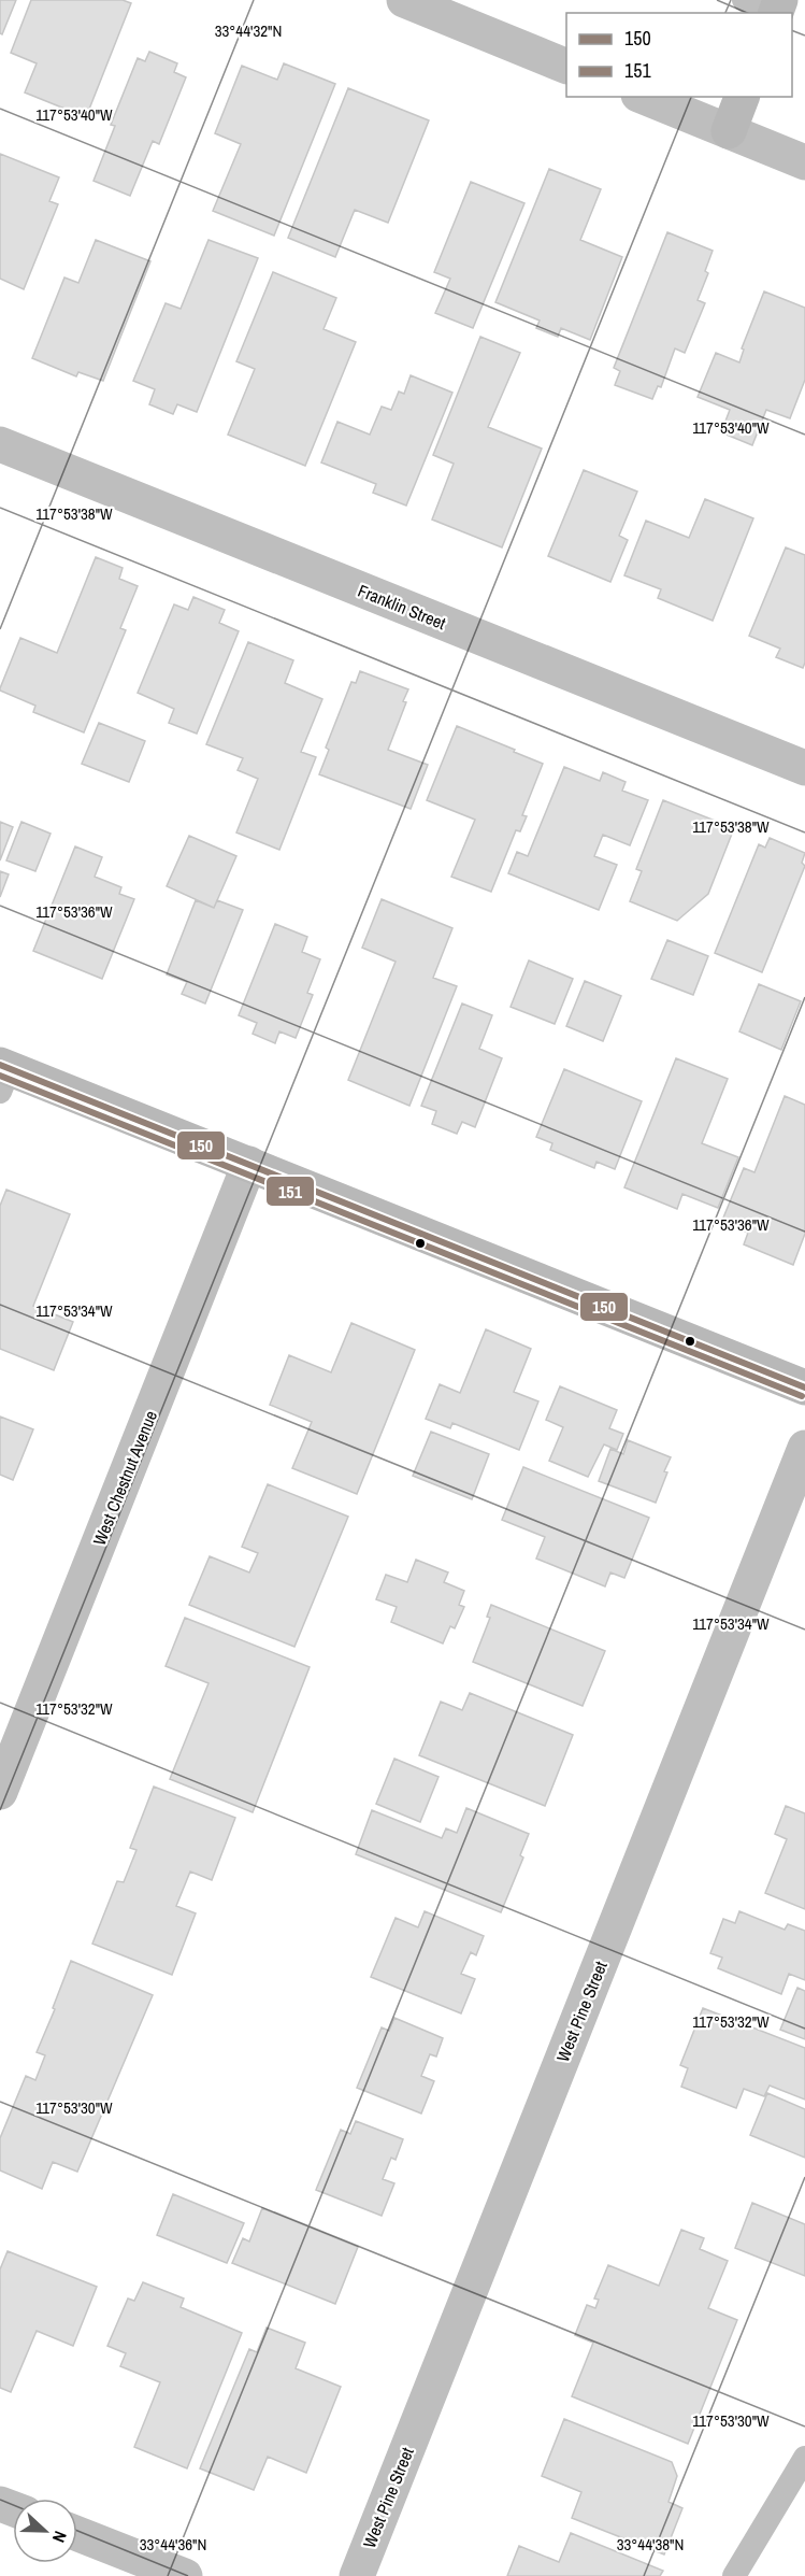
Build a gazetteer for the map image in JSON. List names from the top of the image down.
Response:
{
  "streets": {
    "street": ["Franklin Street", "West Chestnut Avenue", "West Pine Street"]
  },
  "lines": ["transit line 150", "transit line 151"],
  "legend": ["150", "151"],
  "north": "right",
  "coordinates": [
    "33°44'32\"N",
    "117°53'40\"W",
    "117°53'38\"W",
    "117°53'36\"W",
    "117°53'34\"W",
    "117°53'32\"W",
    "117°53'30\"W",
    "33°44'36\"N",
    "33°44'38\"N"
  ]
}
